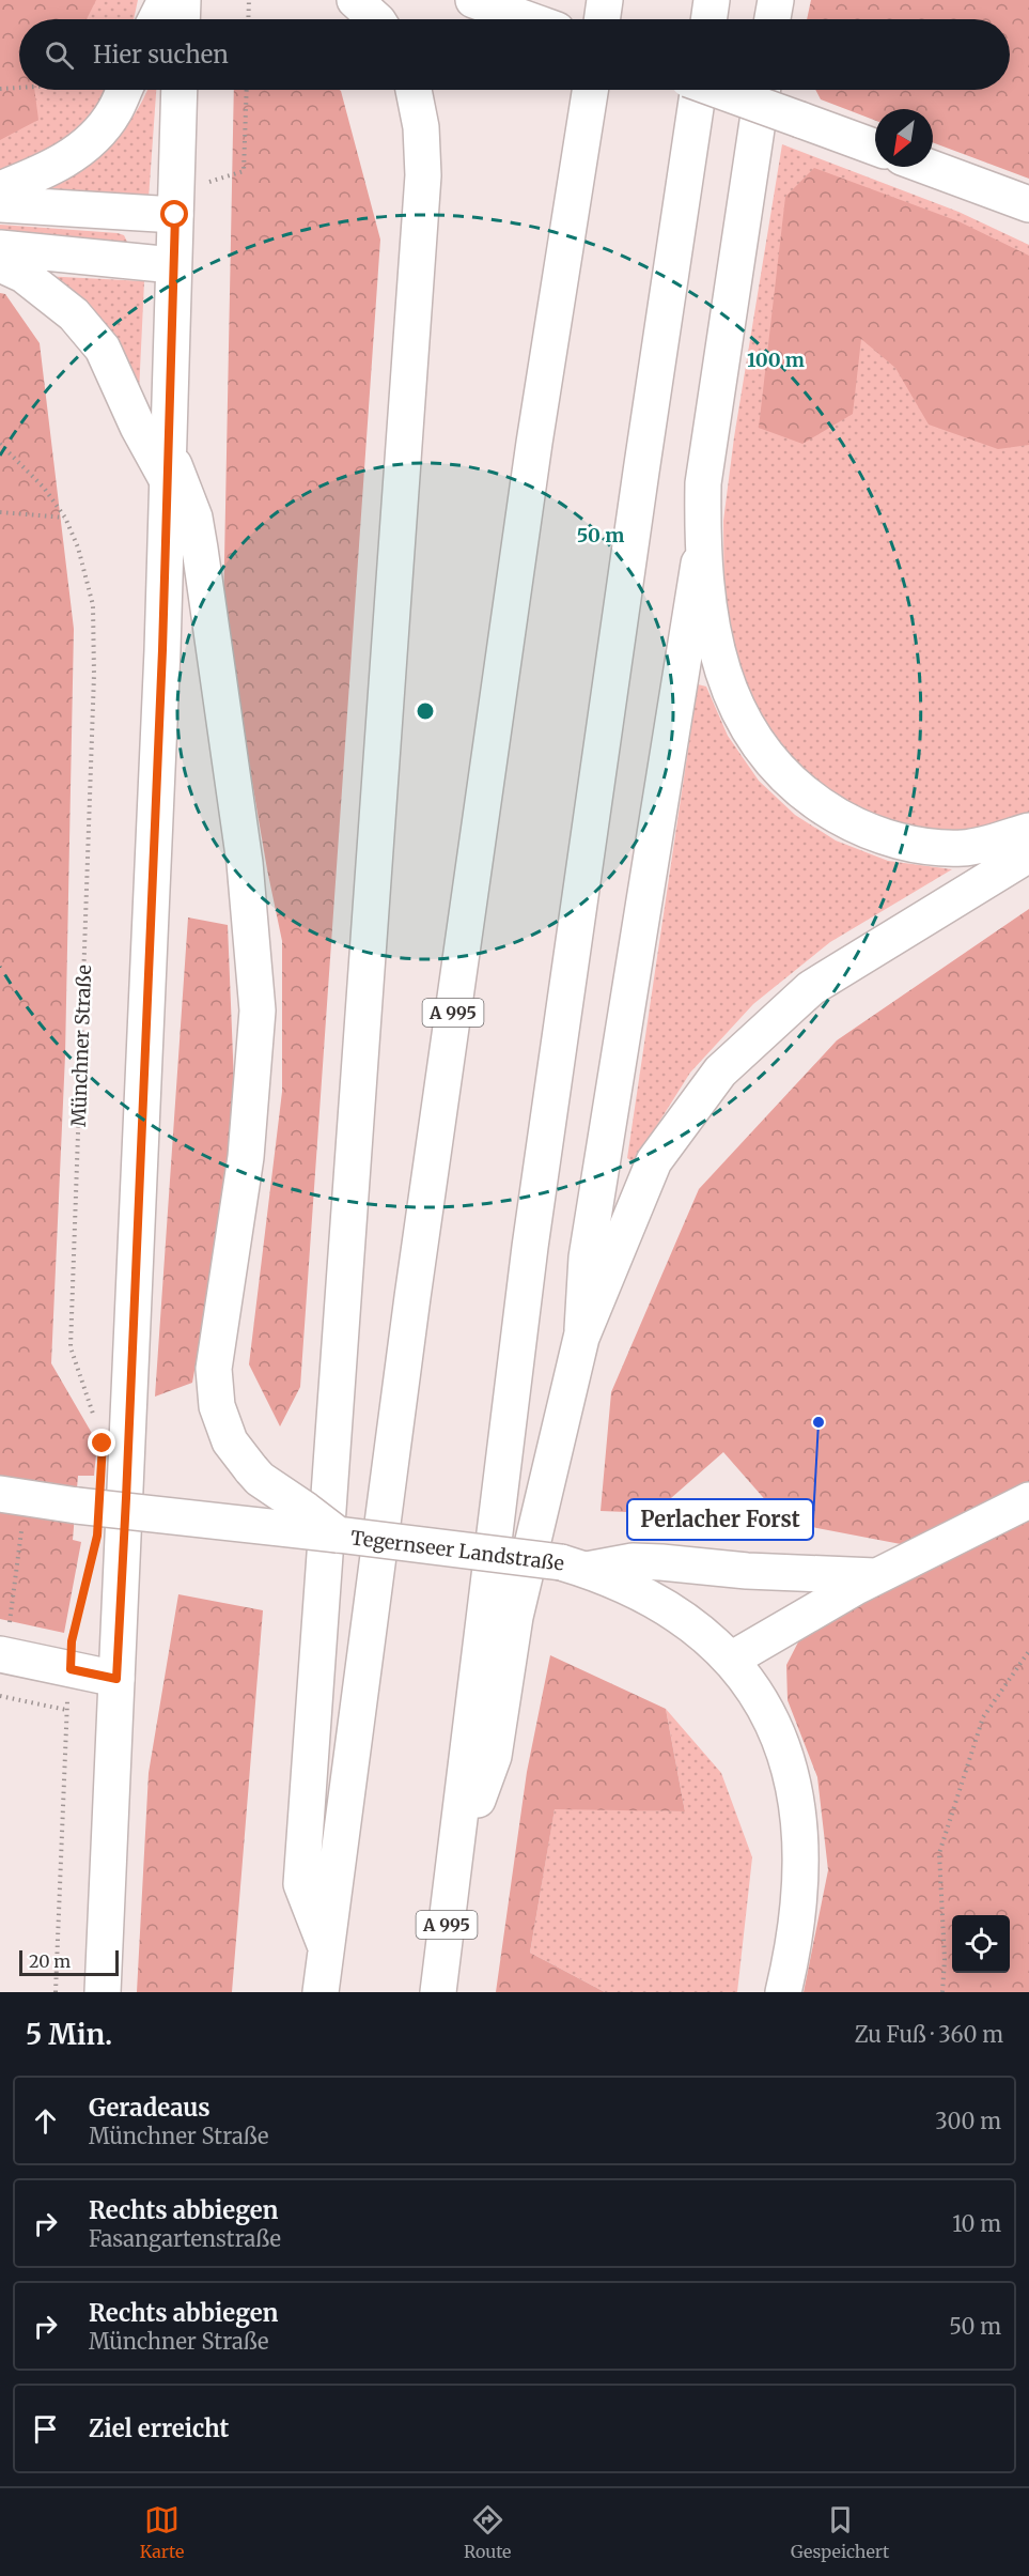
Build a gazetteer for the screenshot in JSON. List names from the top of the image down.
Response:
{
  "streets": {
    "main road": ["A 995", "Tegernseer Landstraße"],
    "path": ["Münchner Straße"]
  },
  "places": ["Perlacher Forst"],
  "scale_bar": "20 m",
  "north": "bottom left",
  "page": {
    "search": "Hier suchen",
    "scale": "20 m",
    "heading": ["5 Min.", "Zu Fuß · 360 m"],
    "list": [
      ["Geradeaus", "Münchner Straße", "300 m"],
      ["Rechts abbiegen", "Fasangartenstraße", "10 m"],
      ["Rechts abbiegen", "Münchner Straße", "50 m"],
      "Ziel erreicht"
    ],
    "nav": ["Karte", "Route", "Gespeichert"]
  },
  "rings": ["100 m", "50 m"]
}
